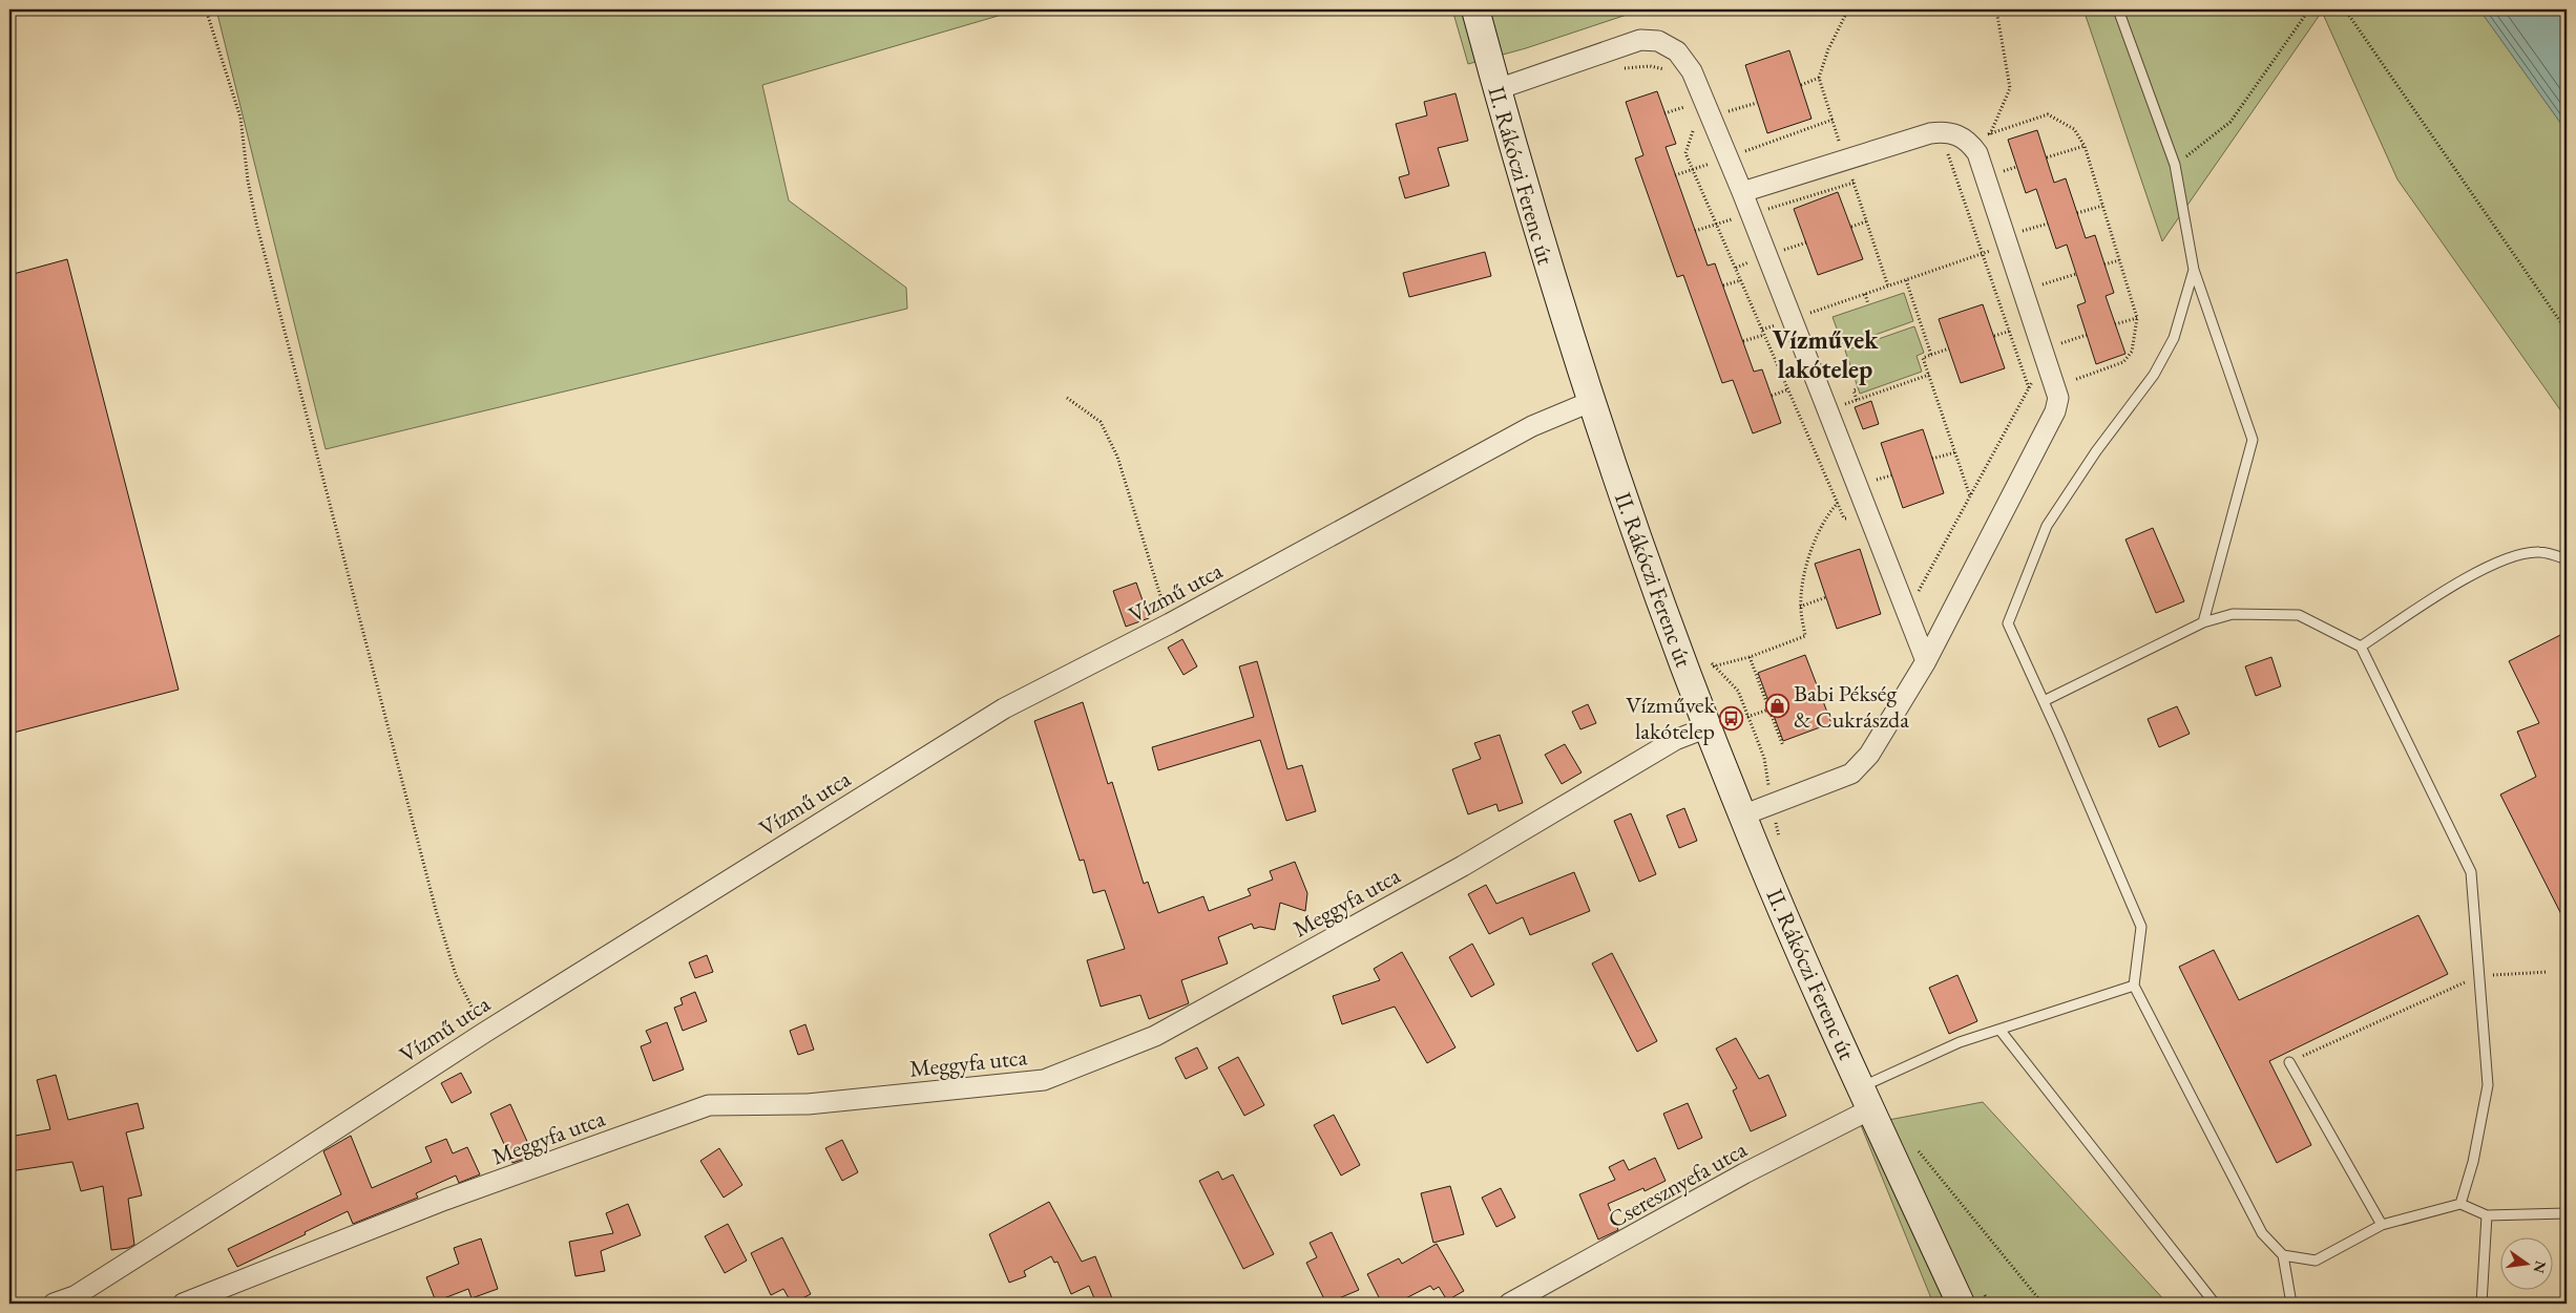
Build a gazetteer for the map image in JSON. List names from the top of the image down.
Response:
{
  "streets": {
    "main road": ["II. Rákóczi Ferenc út"],
    "street": ["Vízmű utca", "Meggyfa utca", "Cseresznyefa utca"]
  },
  "crossings": [
    ["II. Rákóczi Ferenc út", "Vízmű utca"],
    ["II. Rákóczi Ferenc út", "Meggyfa utca"],
    ["II. Rákóczi Ferenc út", "Cseresznyefa utca"]
  ],
  "districts": ["Vízművek lakótelep"],
  "places": {
    "shop": ["Babi Pékség & Cukrászda"],
    "bus stop": ["Vízművek lakótelep"]
  },
  "north": "right"
}
